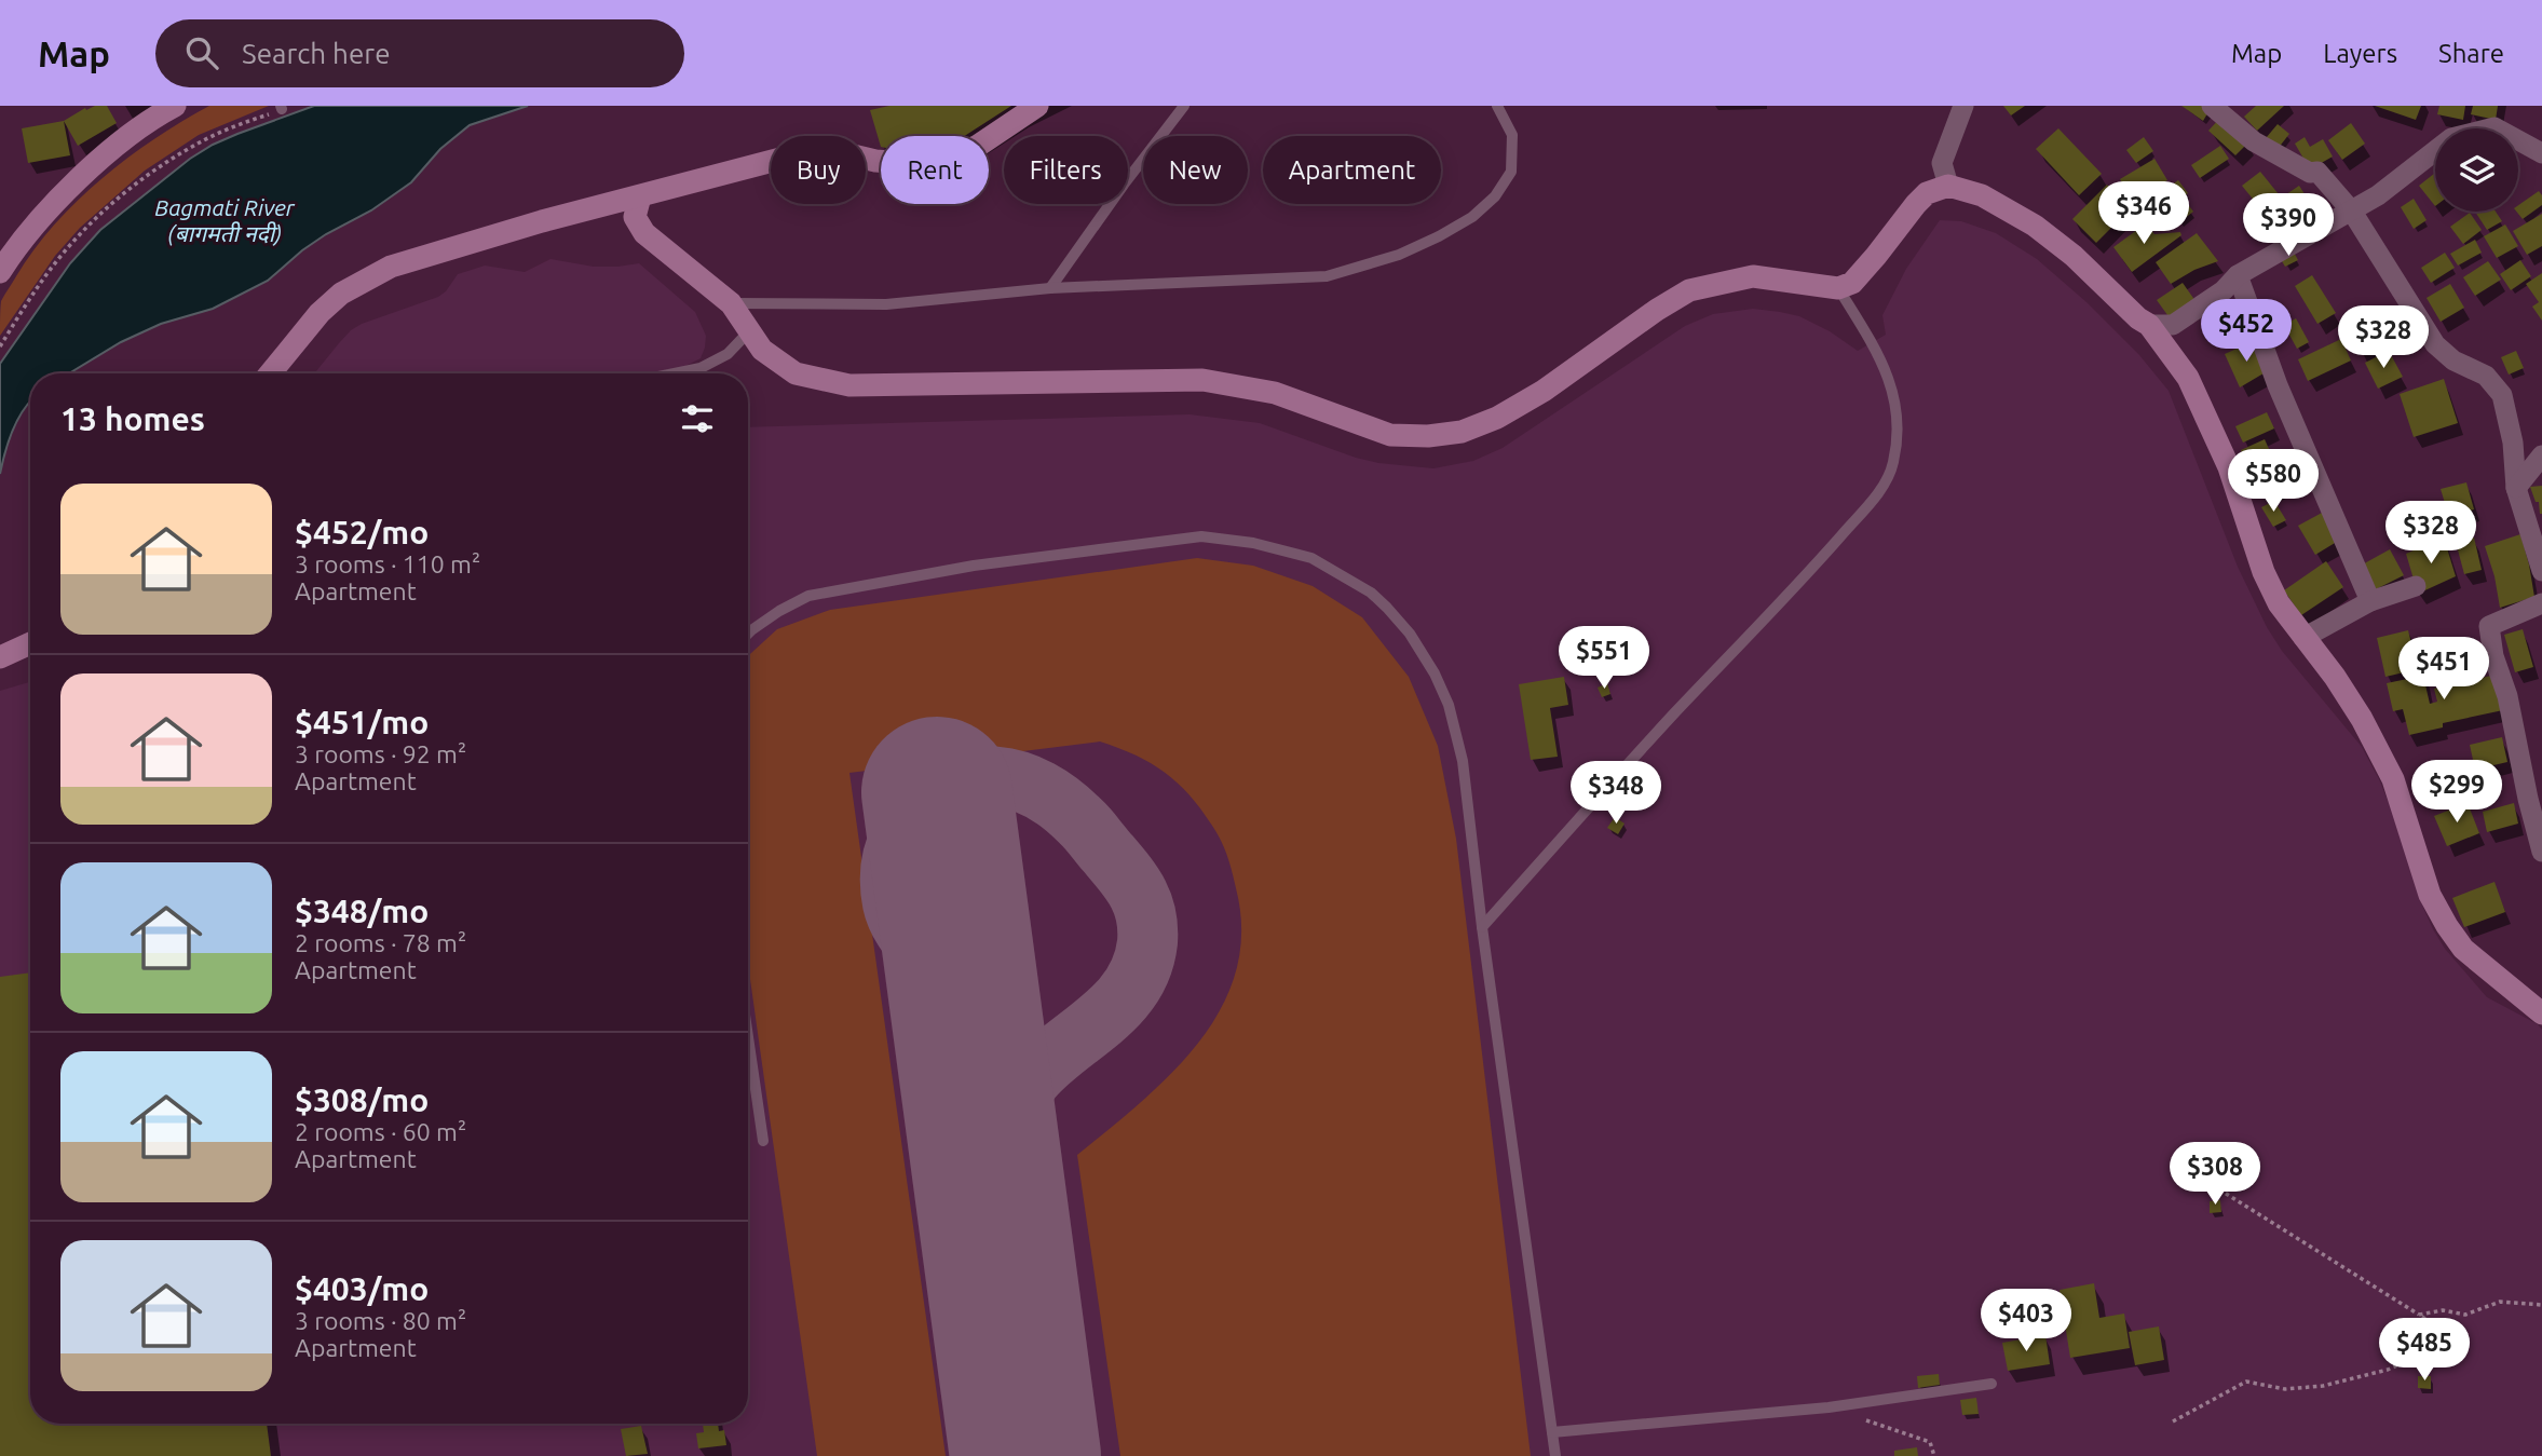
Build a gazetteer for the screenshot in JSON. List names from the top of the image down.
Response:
{
  "water": ["Bagmati River (बागमती नदी)"],
  "page": {
    "header": "Map",
    "search": "Search here",
    "nav": ["Map", "Layers", "Share"],
    "chip": [
      "Buy",
      "Rent",
      "Filters",
      "New",
      "Apartment"
    ],
    "price": [
      "$346",
      "$390",
      "$452",
      "$328",
      "$580",
      "$328",
      "$551",
      "$451",
      "$299",
      "$348",
      "$308",
      "$403",
      "$485"
    ],
    "heading": "13 homes",
    "list": [
      {
        "name": "$452/mo",
        "note": "3 rooms · 110 m² · Apartment"
      },
      {
        "name": "$451/mo",
        "note": "3 rooms · 92 m² · Apartment"
      },
      {
        "name": "$348/mo",
        "note": "2 rooms · 78 m² · Apartment"
      },
      {
        "name": "$308/mo",
        "note": "2 rooms · 60 m² · Apartment"
      },
      {
        "name": "$403/mo",
        "note": "3 rooms · 80 m² · Apartment"
      }
    ]
  }
}
